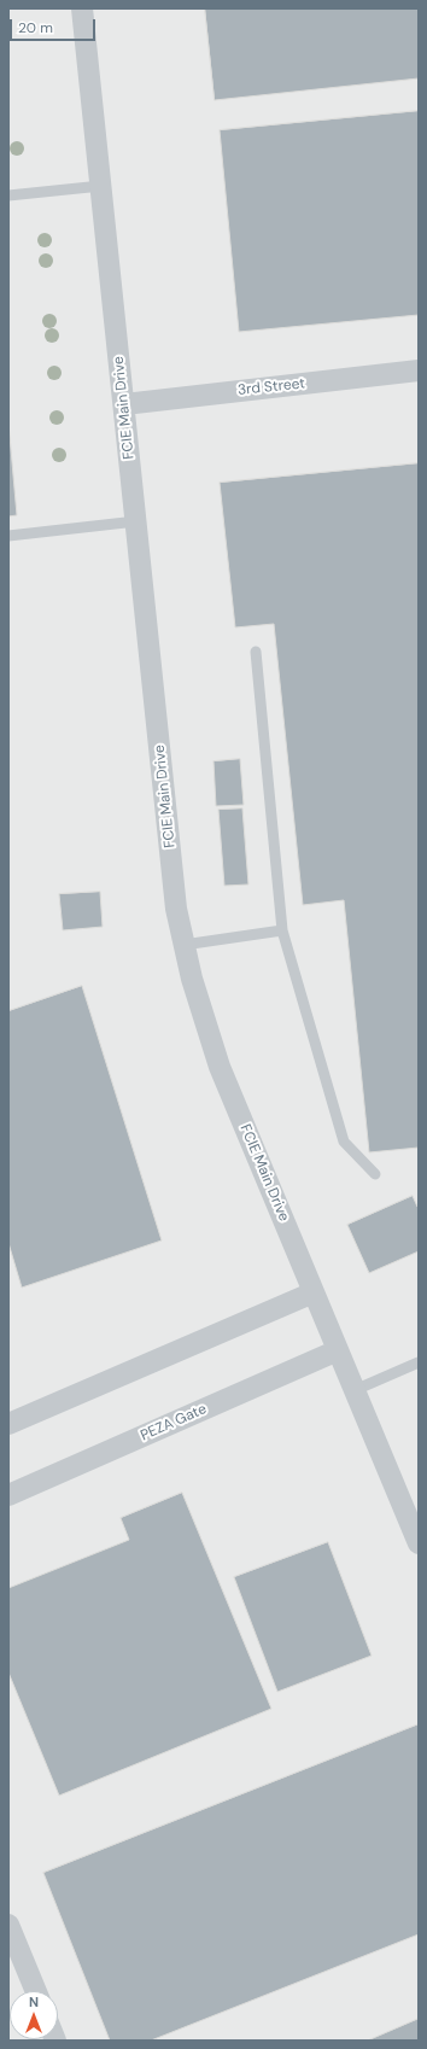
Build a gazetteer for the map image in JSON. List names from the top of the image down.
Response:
{
  "streets": {
    "street": ["3rd Street", "FCIE Main Drive", "PEZA Gate"]
  },
  "crossings": [
    ["3rd Street", "FCIE Main Drive"],
    ["FCIE Main Drive", "PEZA Gate"]
  ],
  "scale_bar": "20 m",
  "north": "top"
}
